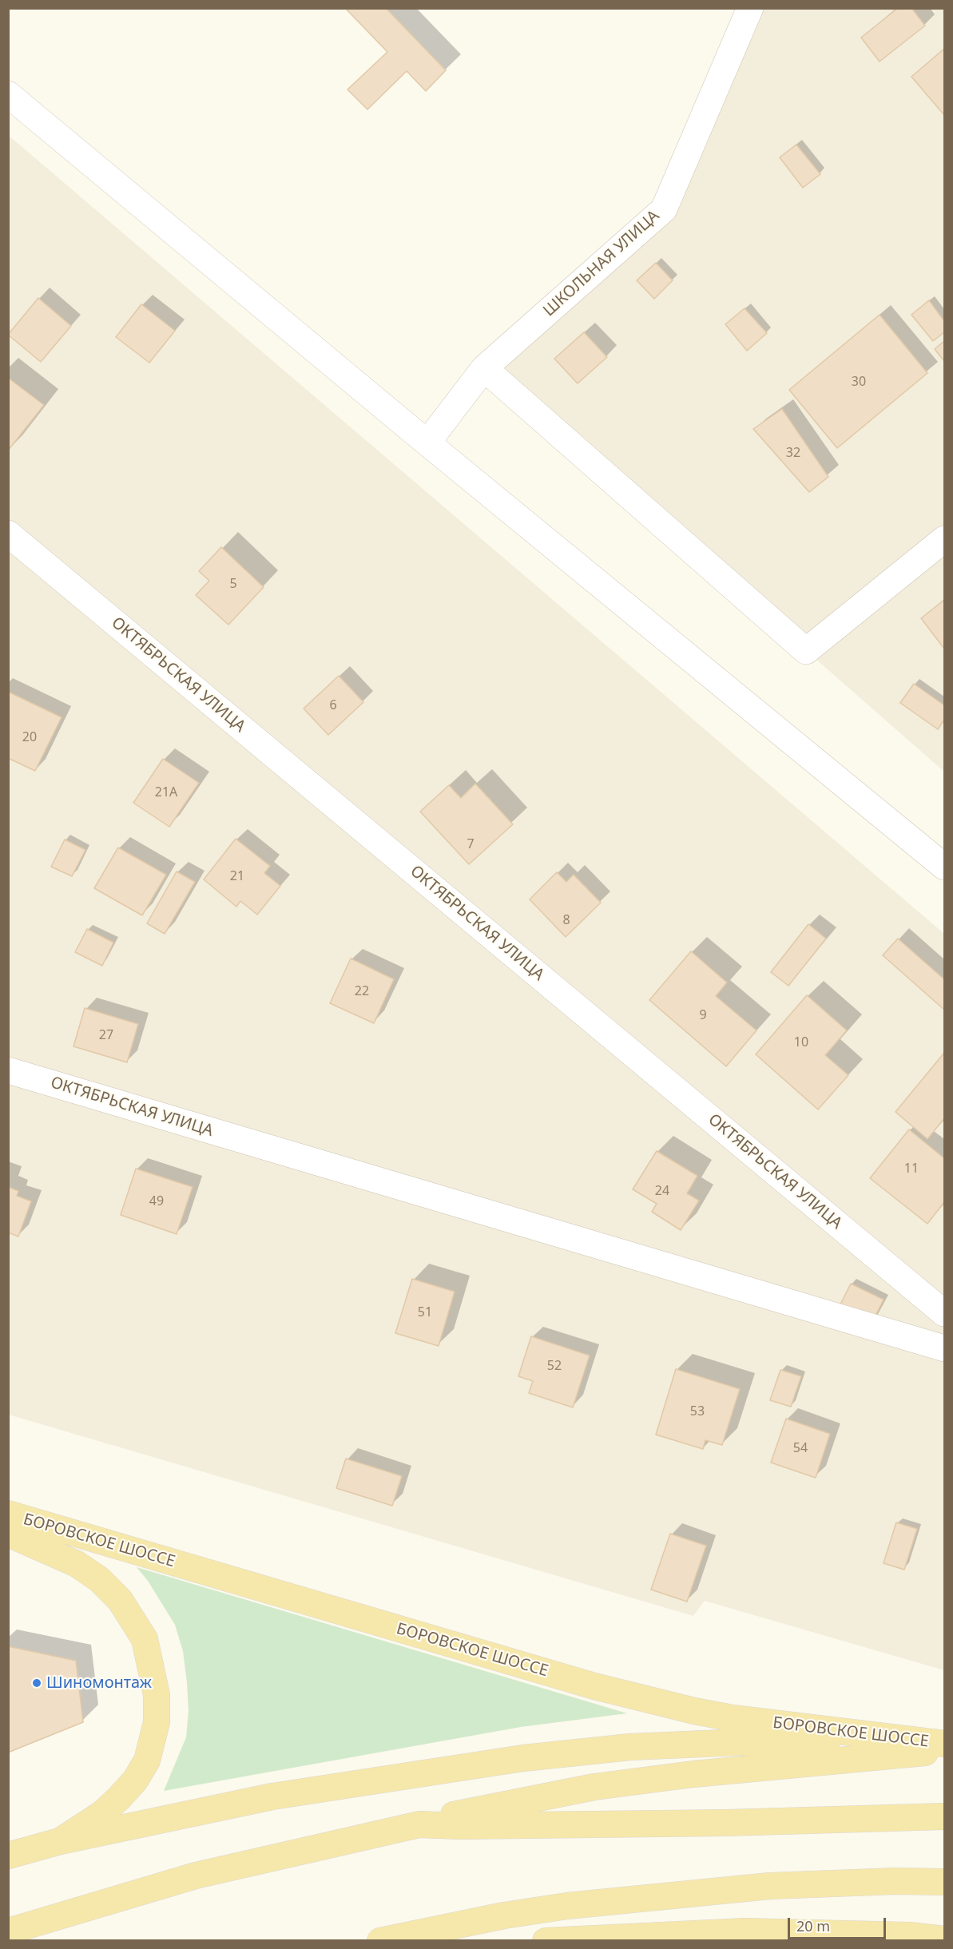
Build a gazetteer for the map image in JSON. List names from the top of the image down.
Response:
{
  "streets": {
    "main road": ["БОРОВСКОЕ ШОССЕ"],
    "street": ["ШКОЛЬНАЯ УЛИЦА", "ОКТЯБРЬСКАЯ УЛИЦА"]
  },
  "places": ["Шиномонтаж"],
  "house_numbers": [
    "30",
    "32",
    "5",
    "6",
    "20",
    "21А",
    "7",
    "21",
    "8",
    "22",
    "9",
    "27",
    "10",
    "11",
    "24",
    "49",
    "51",
    "52",
    "53",
    "54"
  ],
  "scale_bar": "20 m"
}
